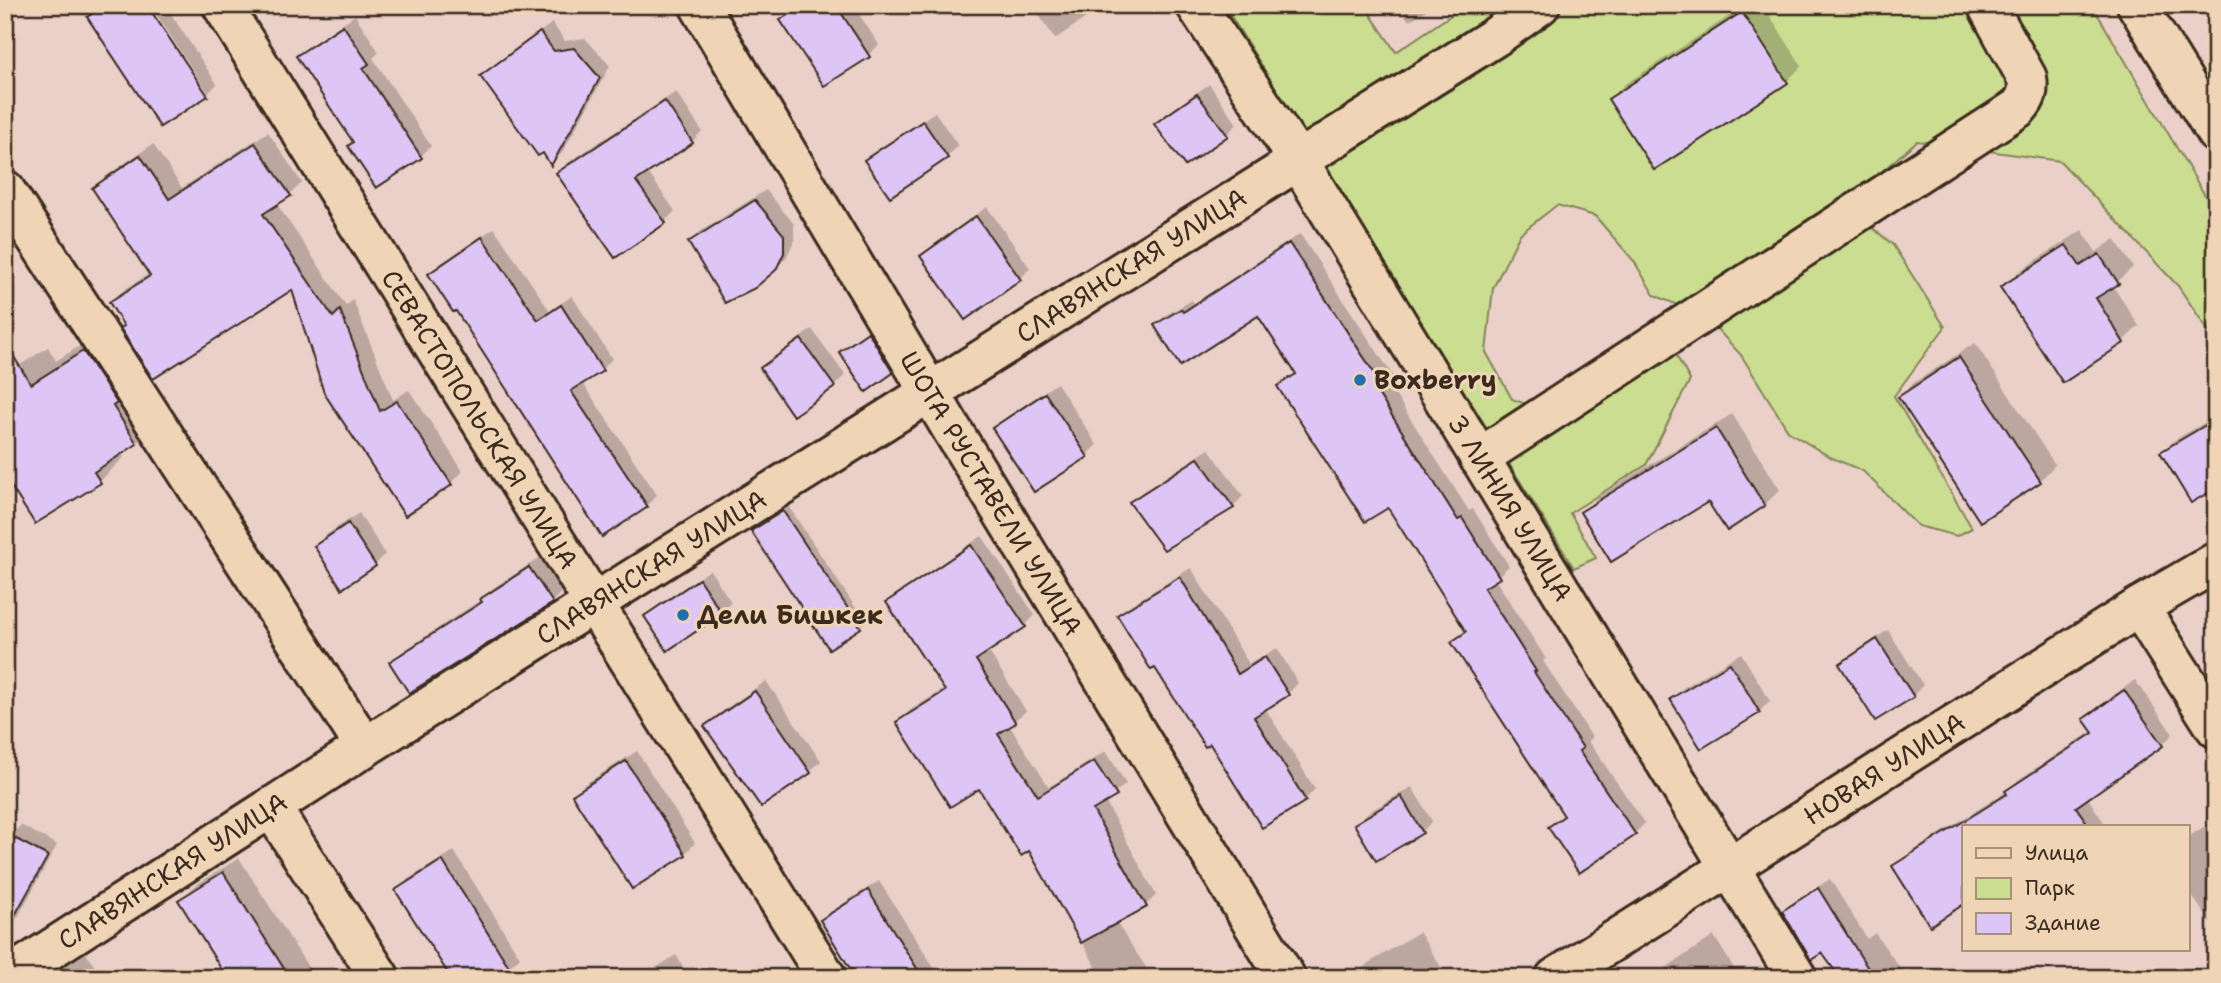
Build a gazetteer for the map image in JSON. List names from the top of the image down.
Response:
{
  "streets": {
    "street": [
      "СЛАВЯНСКАЯ УЛИЦА",
      "СЕВАСТОПОЛЬСКАЯ УЛИЦА",
      "ШОТА РУСТАВЕЛИ УЛИЦА",
      "3 ЛИНИЯ УЛИЦА",
      "НОВАЯ УЛИЦА"
    ]
  },
  "crossings": [
    ["СЛАВЯНСКАЯ УЛИЦА", "СЕВАСТОПОЛЬСКАЯ УЛИЦА"],
    ["СЛАВЯНСКАЯ УЛИЦА", "ШОТА РУСТАВЕЛИ УЛИЦА"],
    ["СЛАВЯНСКАЯ УЛИЦА", "3 ЛИНИЯ УЛИЦА"],
    ["3 ЛИНИЯ УЛИЦА", "НОВАЯ УЛИЦА"]
  ],
  "places": ["Boxberry", "Дели Бишкек"],
  "legend": ["Улица", "Парк", "Здание"]
}
